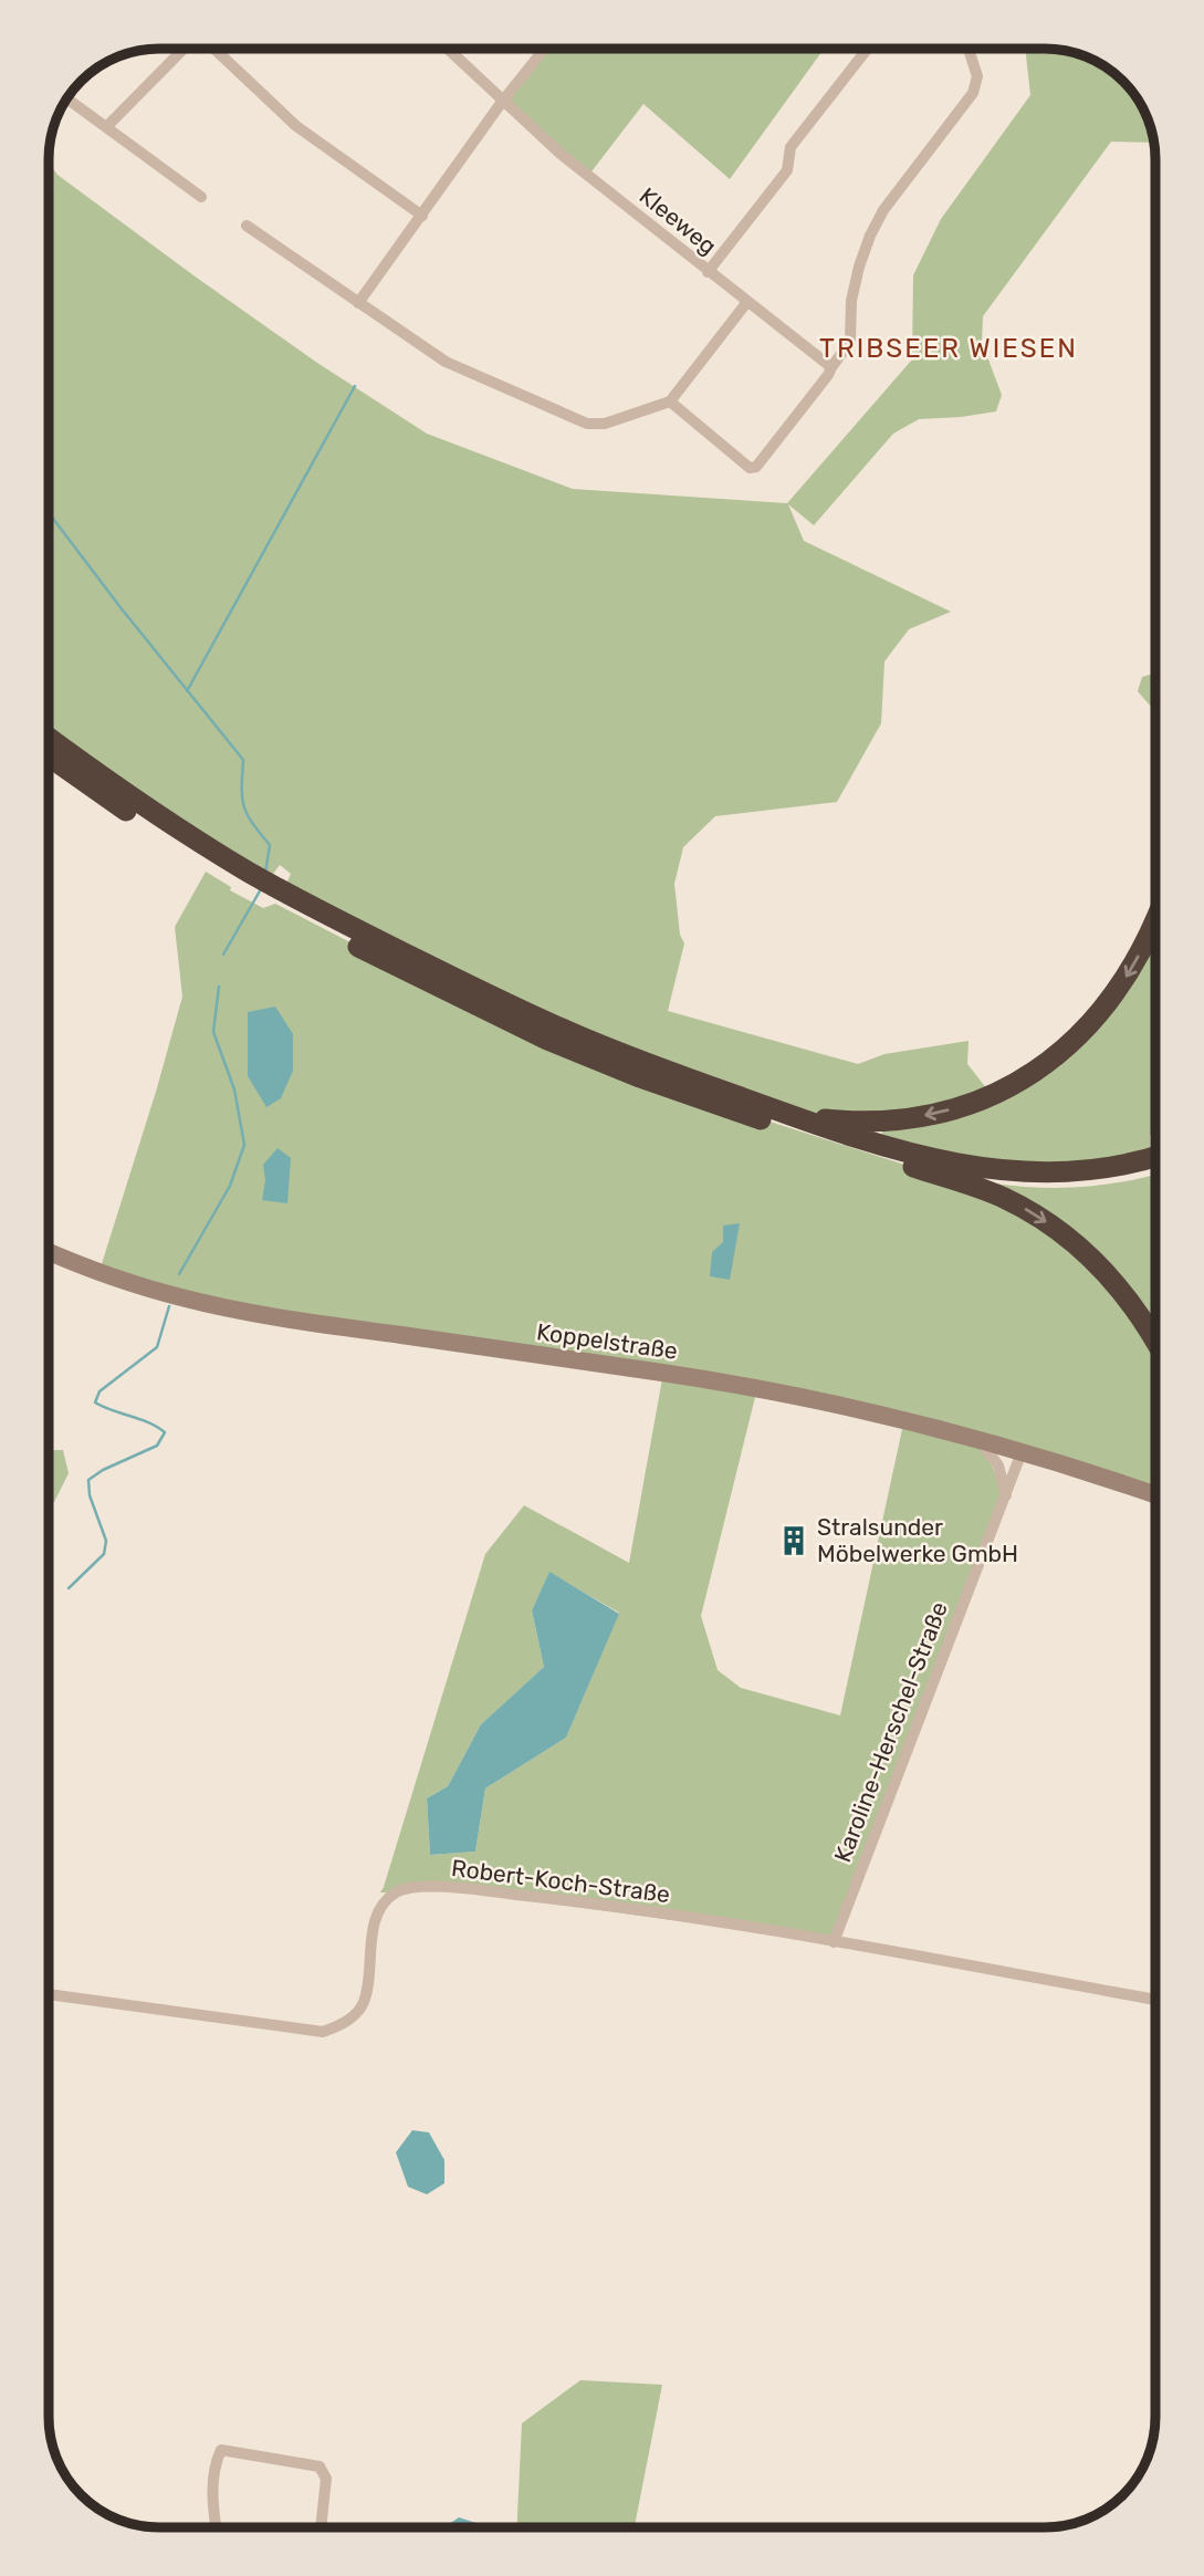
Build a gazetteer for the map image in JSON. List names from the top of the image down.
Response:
{
  "streets": {
    "street": [
      "Kleeweg",
      "Koppelstraße",
      "Karoline-Herschel-Straße",
      "Robert-Koch-Straße"
    ]
  },
  "crossings": [
    ["Koppelstraße", "Karoline-Herschel-Straße"],
    ["Karoline-Herschel-Straße", "Robert-Koch-Straße"]
  ],
  "districts": ["TRIBSEER WIESEN"],
  "places": {
    "building": ["Stralsunder Möbelwerke GmbH"]
  }
}
